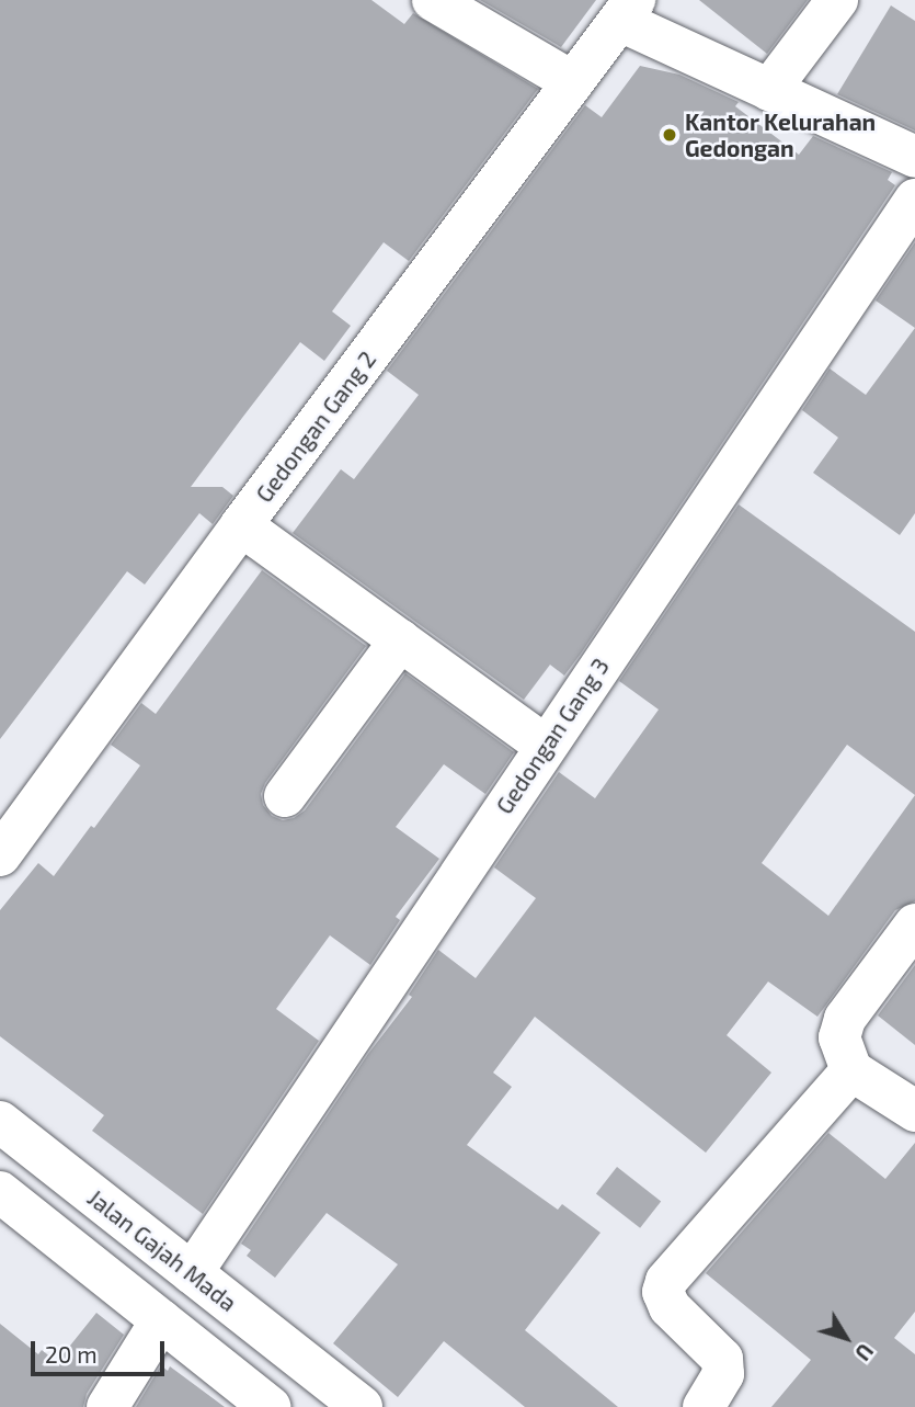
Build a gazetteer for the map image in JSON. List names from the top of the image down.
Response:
{
  "streets": {
    "street": ["Gedongan Gang 2", "Gedongan Gang 3", "Jalan Gajah Mada"]
  },
  "crossings": [
    ["Gedongan Gang 3", "Jalan Gajah Mada"]
  ],
  "places": ["Kantor Kelurahan Gedongan"],
  "scale_bar": "20 m",
  "north": "bottom right"
}
